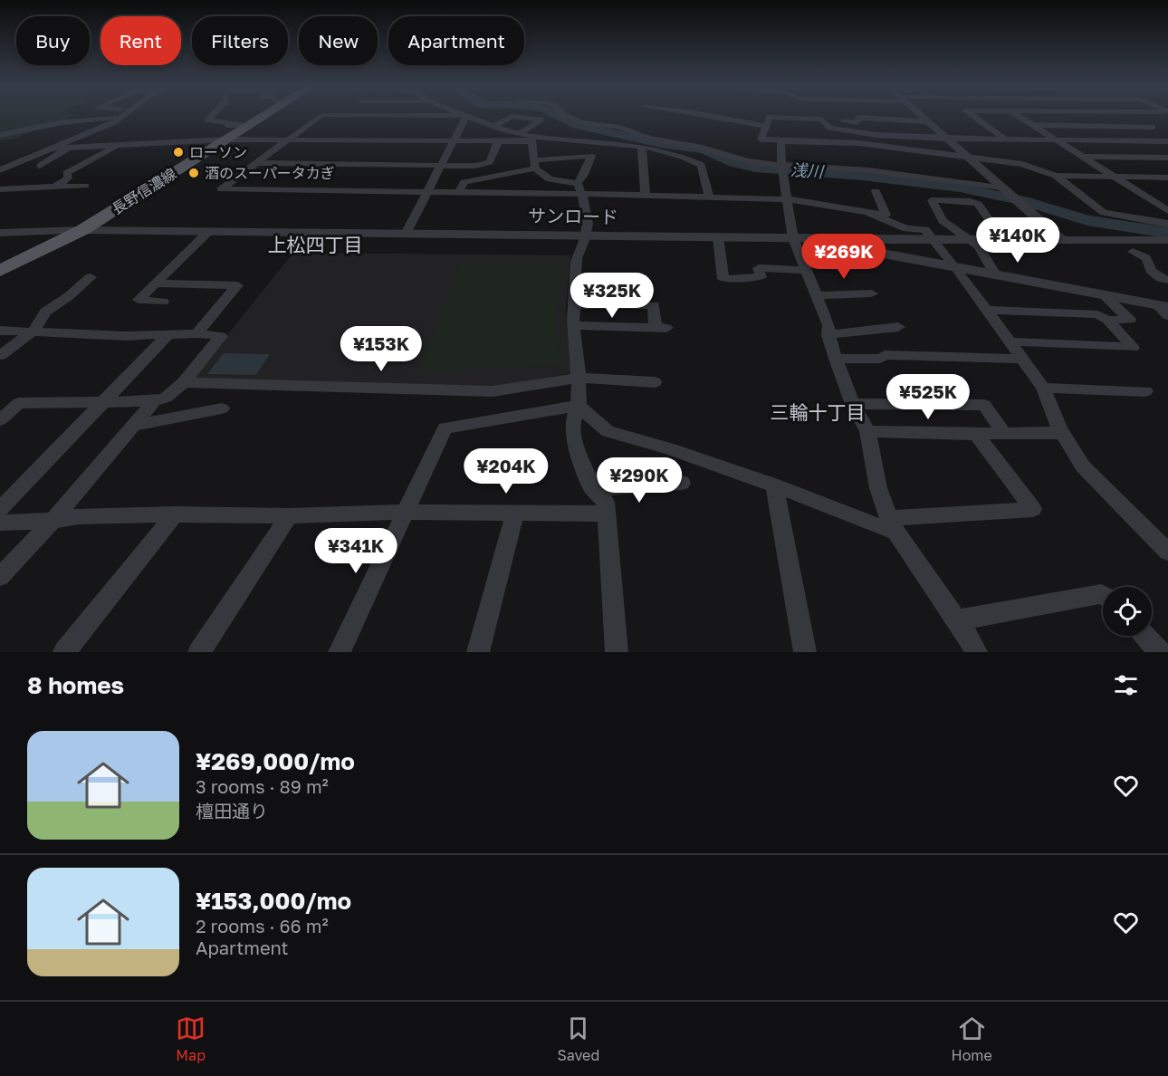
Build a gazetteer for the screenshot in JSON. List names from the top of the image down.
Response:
{
  "streets": {
    "main road": ["長野信濃線"],
    "street": ["サンロード"]
  },
  "crossings": [
    ["長野信濃線", "サンロード"]
  ],
  "districts": ["上松四丁目", "三輪十丁目"],
  "water": ["浅川"],
  "places": ["ローソン", "酒のスーパータカぎ"],
  "page": {
    "chip": [
      "Buy",
      "Rent",
      "Filters",
      "New",
      "Apartment"
    ],
    "price": [
      "¥140K",
      "¥269K",
      "¥325K",
      "¥153K",
      "¥525K",
      "¥204K",
      "¥290K",
      "¥341K"
    ],
    "heading": "8 homes",
    "list": [
      {
        "name": "¥269,000/mo",
        "note": "3 rooms · 89 m² · 檀田通り"
      },
      {
        "name": "¥153,000/mo",
        "note": "2 rooms · 66 m² · Apartment"
      }
    ],
    "tabs": ["Map", "Saved", "Home"]
  }
}
